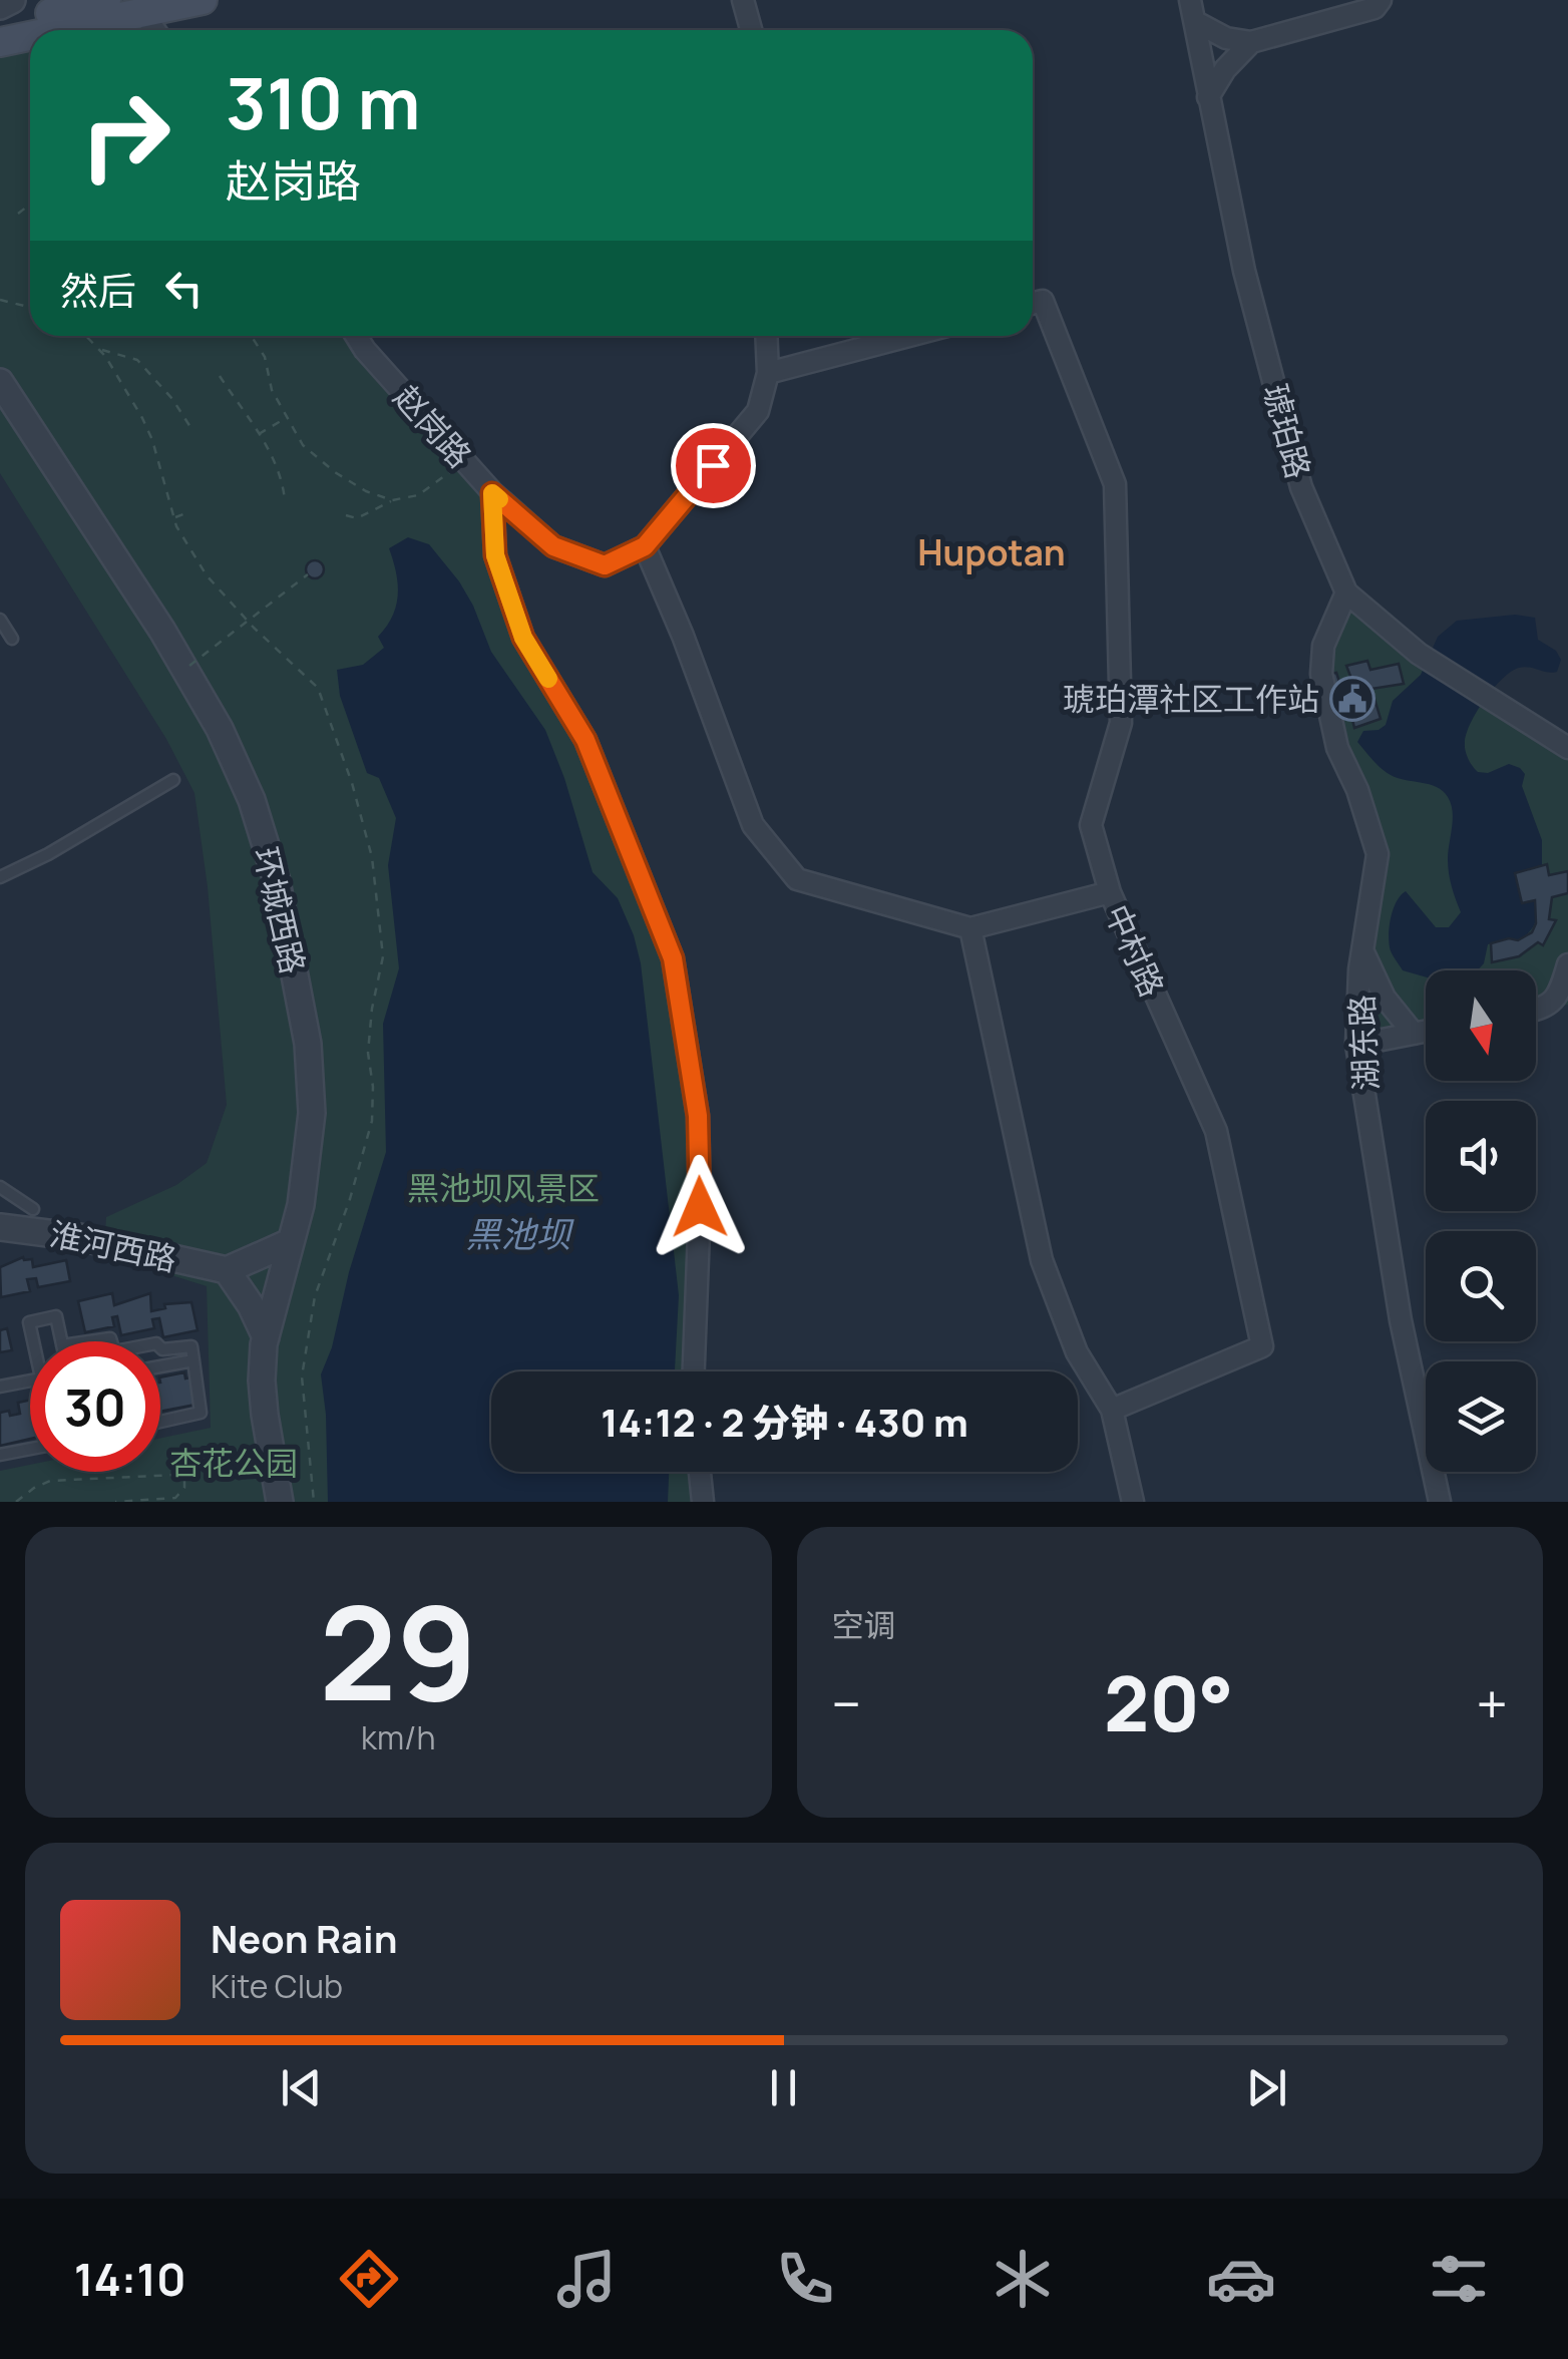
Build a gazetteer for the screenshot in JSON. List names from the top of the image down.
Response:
{
  "streets": {
    "street": [
      "赵岗路",
      "琥珀路",
      "环城西路",
      "中村路",
      "湖东路",
      "淮河西路"
    ]
  },
  "crossings": [
    ["琥珀路", "湖东路"]
  ],
  "districts": ["Hupotan"],
  "water": ["黑池坝"],
  "parks": ["黑池坝风景区", "杏花公园"],
  "places": {
    "public building": ["琥珀潭社区工作站"]
  },
  "north": "bottom",
  "page": {
    "turn": ["310 m", "赵岗路"],
    "then": "然后",
    "limit": "30",
    "trip": "14:12 · 2 分钟 · 430 m",
    "tile": [
      ["29", "km/h"],
      "空调"
    ],
    "heat": ["−", "20°", "+"],
    "song": ["Neon Rain", "Kite Club"],
    "tabs": "14:10"
  }
}
